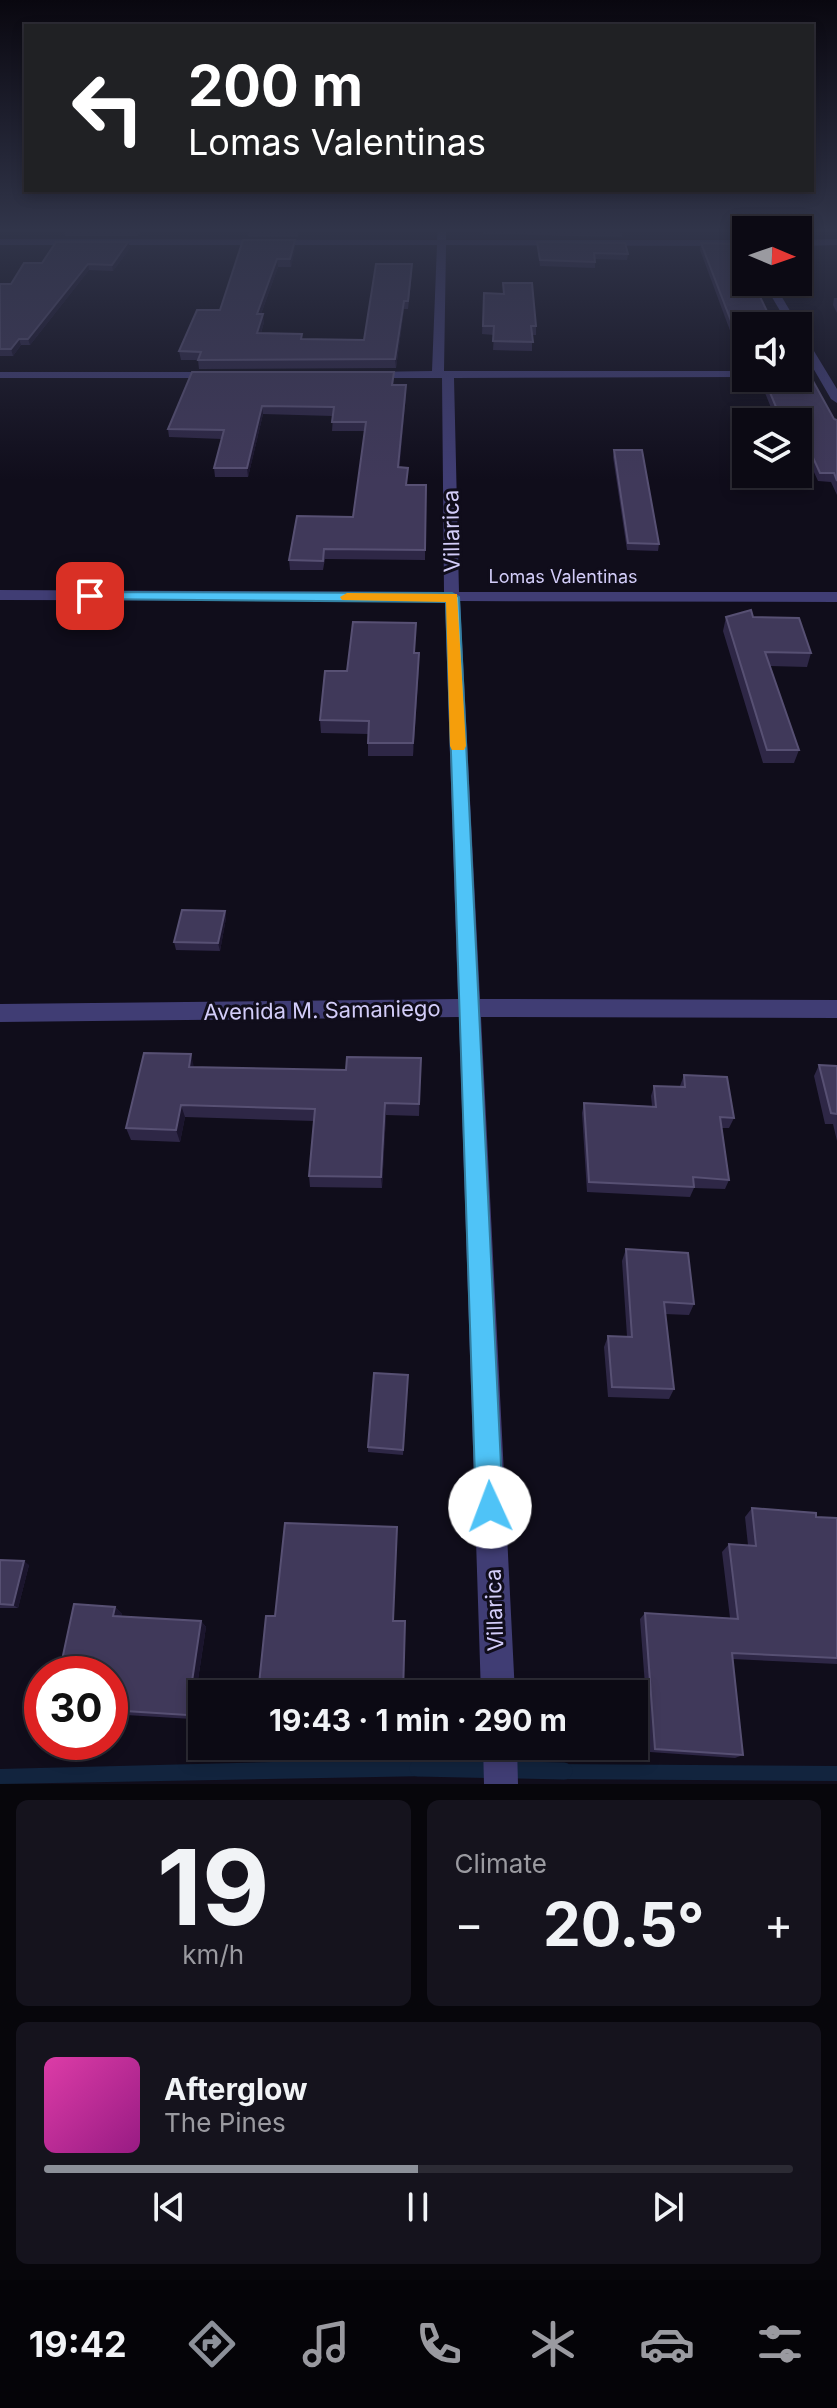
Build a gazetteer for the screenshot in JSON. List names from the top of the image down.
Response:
{
  "streets": {
    "street": ["Villarica", "Lomas Valentinas", "Avenida M. Samaniego"]
  },
  "crossings": [
    ["Villarica", "Lomas Valentinas"],
    ["Villarica", "Avenida M. Samaniego"]
  ],
  "north": "right",
  "page": {
    "turn": ["200 m", "Lomas Valentinas"],
    "limit": "30",
    "trip": "19:43 · 1 min · 290 m",
    "tile": [
      ["19", "km/h"],
      "Climate"
    ],
    "heat": ["−", "20.5°", "+"],
    "song": ["Afterglow", "The Pines"],
    "tabs": "19:42"
  }
}
